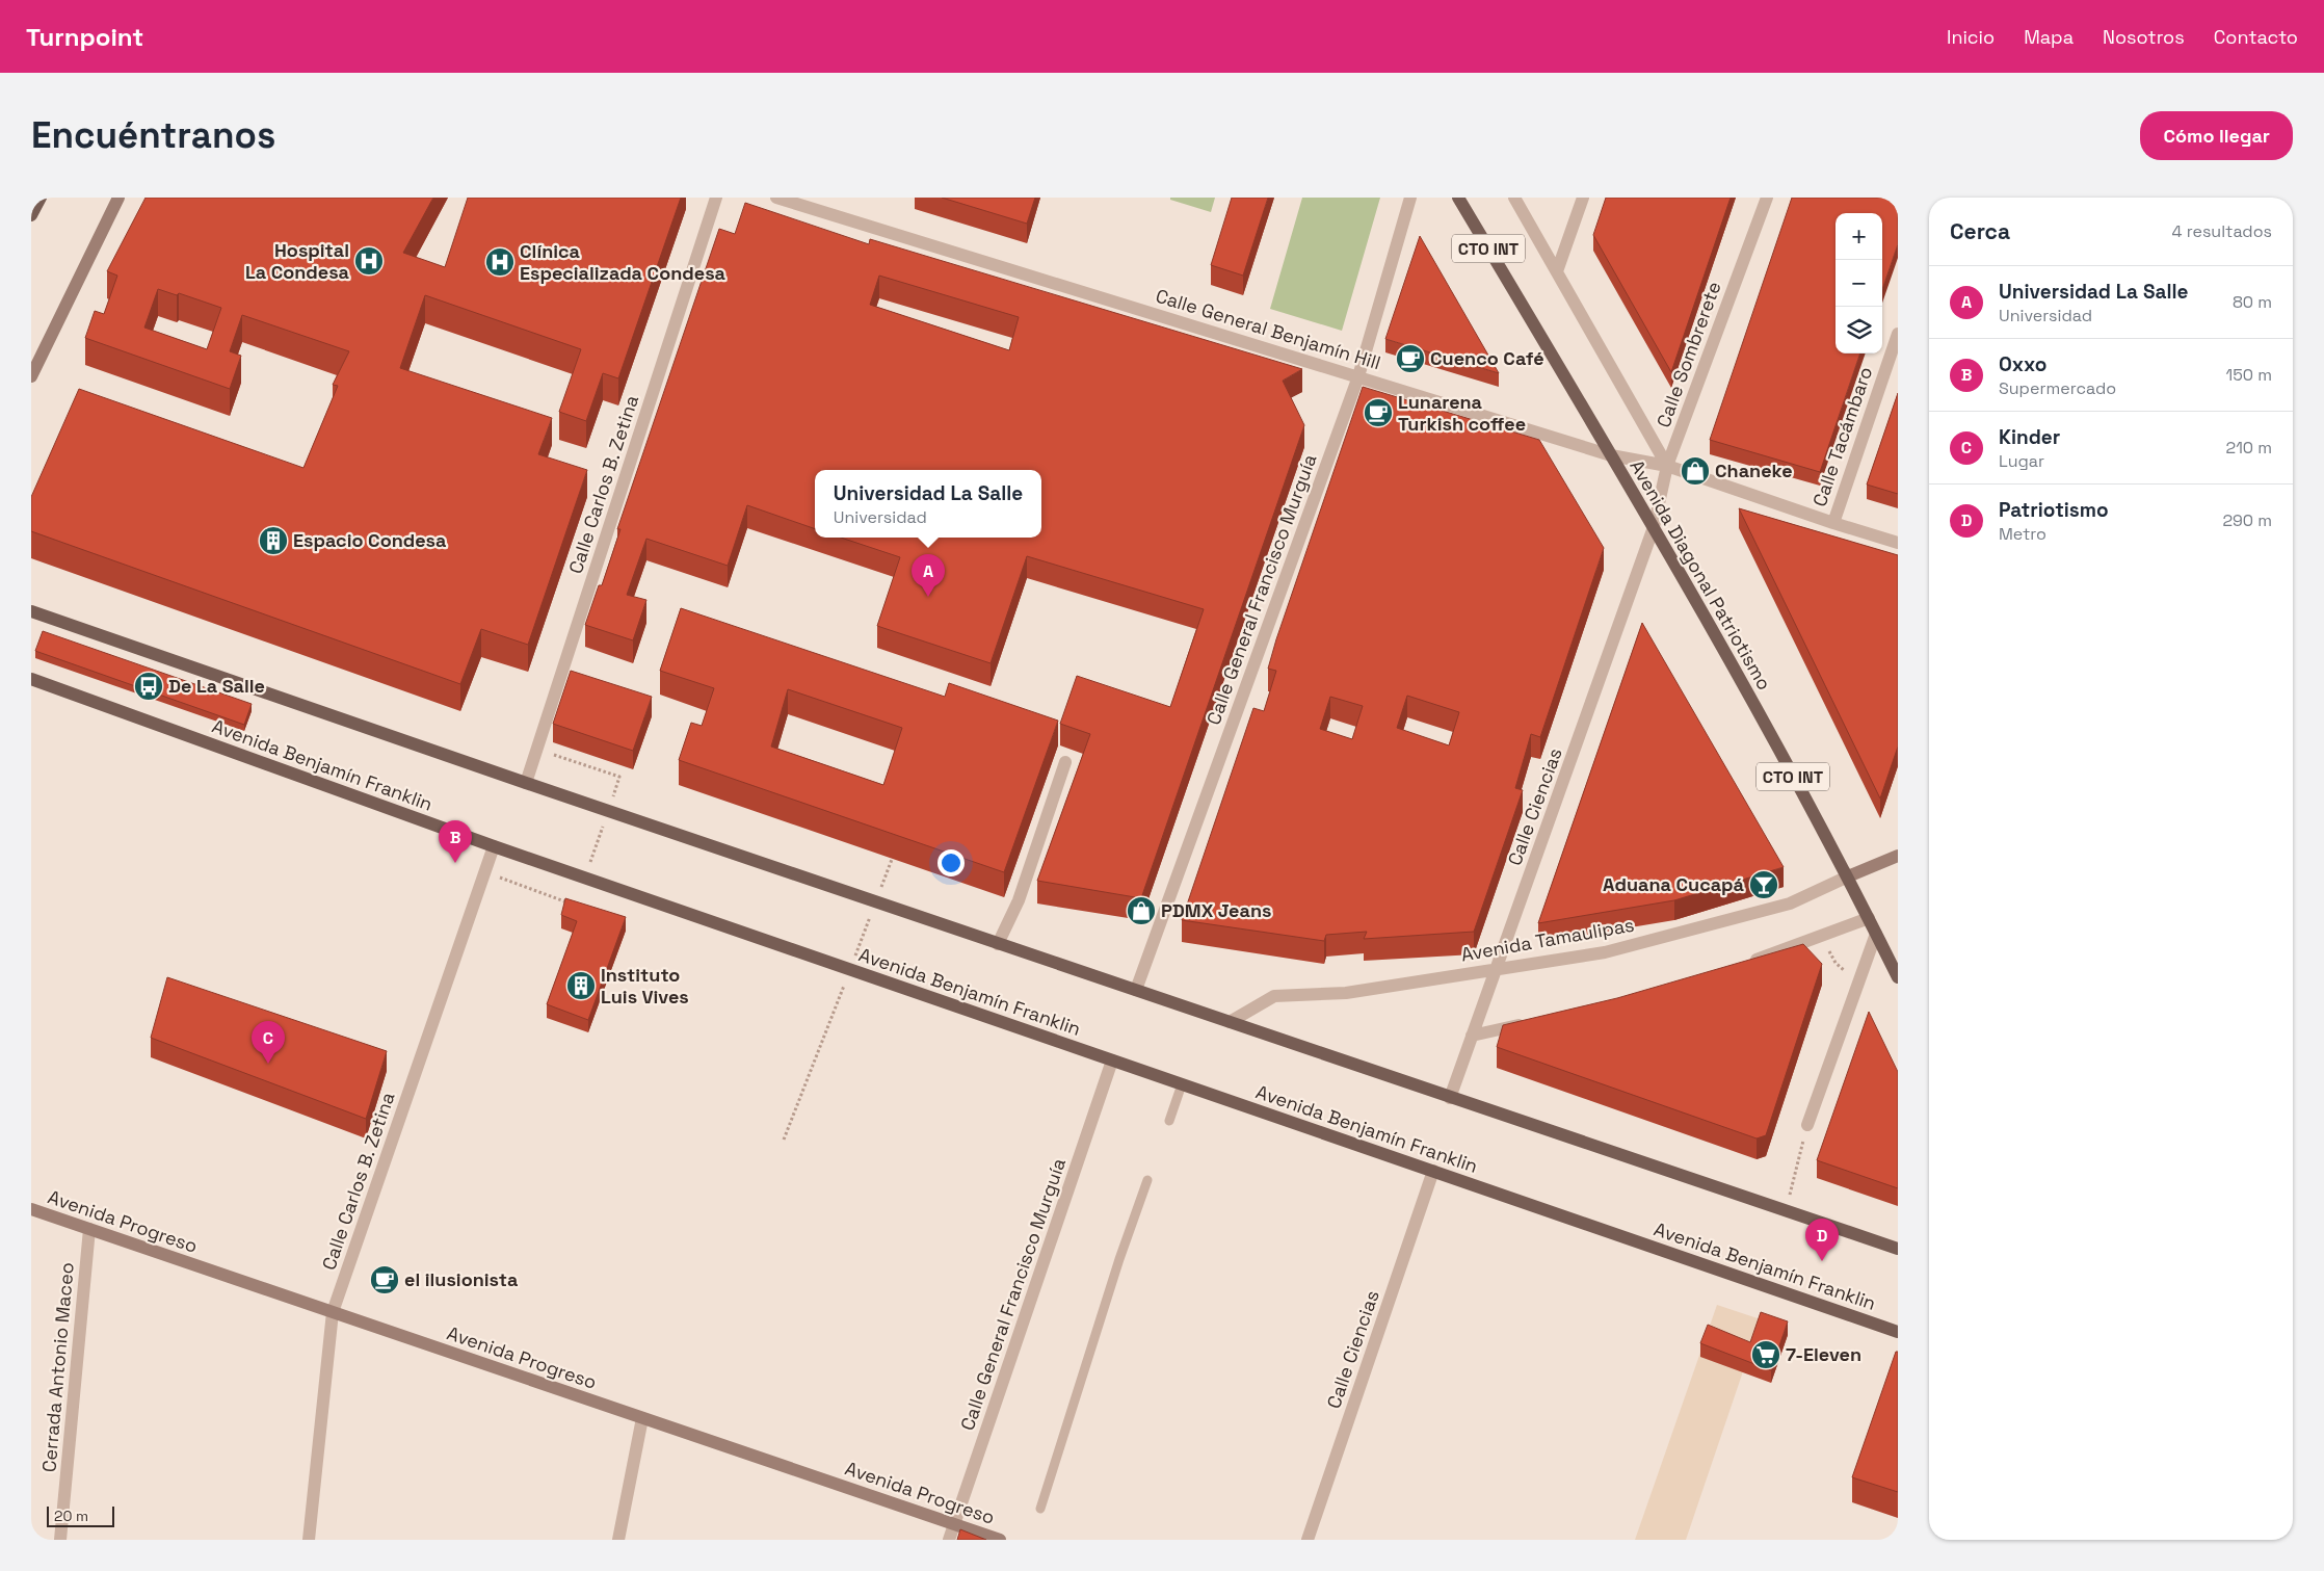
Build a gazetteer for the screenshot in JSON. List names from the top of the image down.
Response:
{
  "streets": {
    "main road": ["CTO INT", "Avenida Diagonal Patriotismo", "Avenida Benjamín Franklin"],
    "street": [
      "Calle General Benjamín Hill",
      "Calle Sombrerete",
      "Calle Tacámbaro",
      "Calle Carlos B. Zetina",
      "Calle General Francisco Murguía",
      "Calle Ciencias",
      "Avenida Tamaulipas",
      "Avenida Progreso",
      "Cerrada Antonio Maceo"
    ]
  },
  "crossings": [
    ["Calle General Benjamín Hill", "Calle Sombrerete"],
    ["Calle General Benjamín Hill", "Calle Tacámbaro"],
    ["Calle General Benjamín Hill", "Avenida Diagonal Patriotismo"],
    ["Calle General Benjamín Hill", "Calle General Francisco Murguía"],
    ["Calle Sombrerete", "Avenida Diagonal Patriotismo"],
    ["Calle Sombrerete", "Calle Ciencias"],
    ["Calle Carlos B. Zetina", "Avenida Benjamín Franklin"],
    ["Calle Carlos B. Zetina", "Avenida Progreso"],
    ["Avenida Diagonal Patriotismo", "Calle Ciencias"],
    ["Avenida Diagonal Patriotismo", "Avenida Tamaulipas"],
    ["Calle General Francisco Murguía", "Avenida Benjamín Franklin"],
    ["Calle General Francisco Murguía", "Avenida Progreso"],
    ["Avenida Benjamín Franklin", "Calle Ciencias"],
    ["Calle Ciencias", "Avenida Tamaulipas"],
    ["Avenida Progreso", "Cerrada Antonio Maceo"]
  ],
  "places": {
    "hospital": ["Hospital La Condesa", "Clínica Especializada Condesa"],
    "cafe": ["Cuenco Café", "Lunarena Turkish coffee", "el ilusionista"],
    "shop": ["Chaneke", "PDMX Jeans"],
    "building": ["Espacio Condesa", "Instituto Luis Vives"],
    "bus stop": ["De La Salle"],
    "bar": ["Aduana Cucapá"],
    "supermarket": ["7-Eleven"]
  },
  "scale_bar": "20 m",
  "page": {
    "header": "Turnpoint",
    "nav": [
      "Inicio",
      "Mapa",
      "Nosotros",
      "Contacto"
    ],
    "buttons": "Cómo llegar",
    "title": "Encuéntranos",
    "heading": ["Cerca", "4 resultados"],
    "map_buttons": ["+", "−"],
    "list": [
      {
        "mark": "A",
        "name": "Universidad La Salle",
        "note": "Universidad",
        "value": "80 m"
      },
      {
        "mark": "B",
        "name": "Oxxo",
        "note": "Supermercado",
        "value": "150 m"
      },
      {
        "mark": "C",
        "name": "Kinder",
        "note": "Lugar",
        "value": "210 m"
      },
      {
        "mark": "D",
        "name": "Patriotismo",
        "note": "Metro",
        "value": "290 m"
      }
    ],
    "popup": ["Universidad La Salle", "Universidad"],
    "pins": [
      "A",
      "B",
      "C",
      "D"
    ],
    "scale": "20 m"
  }
}
